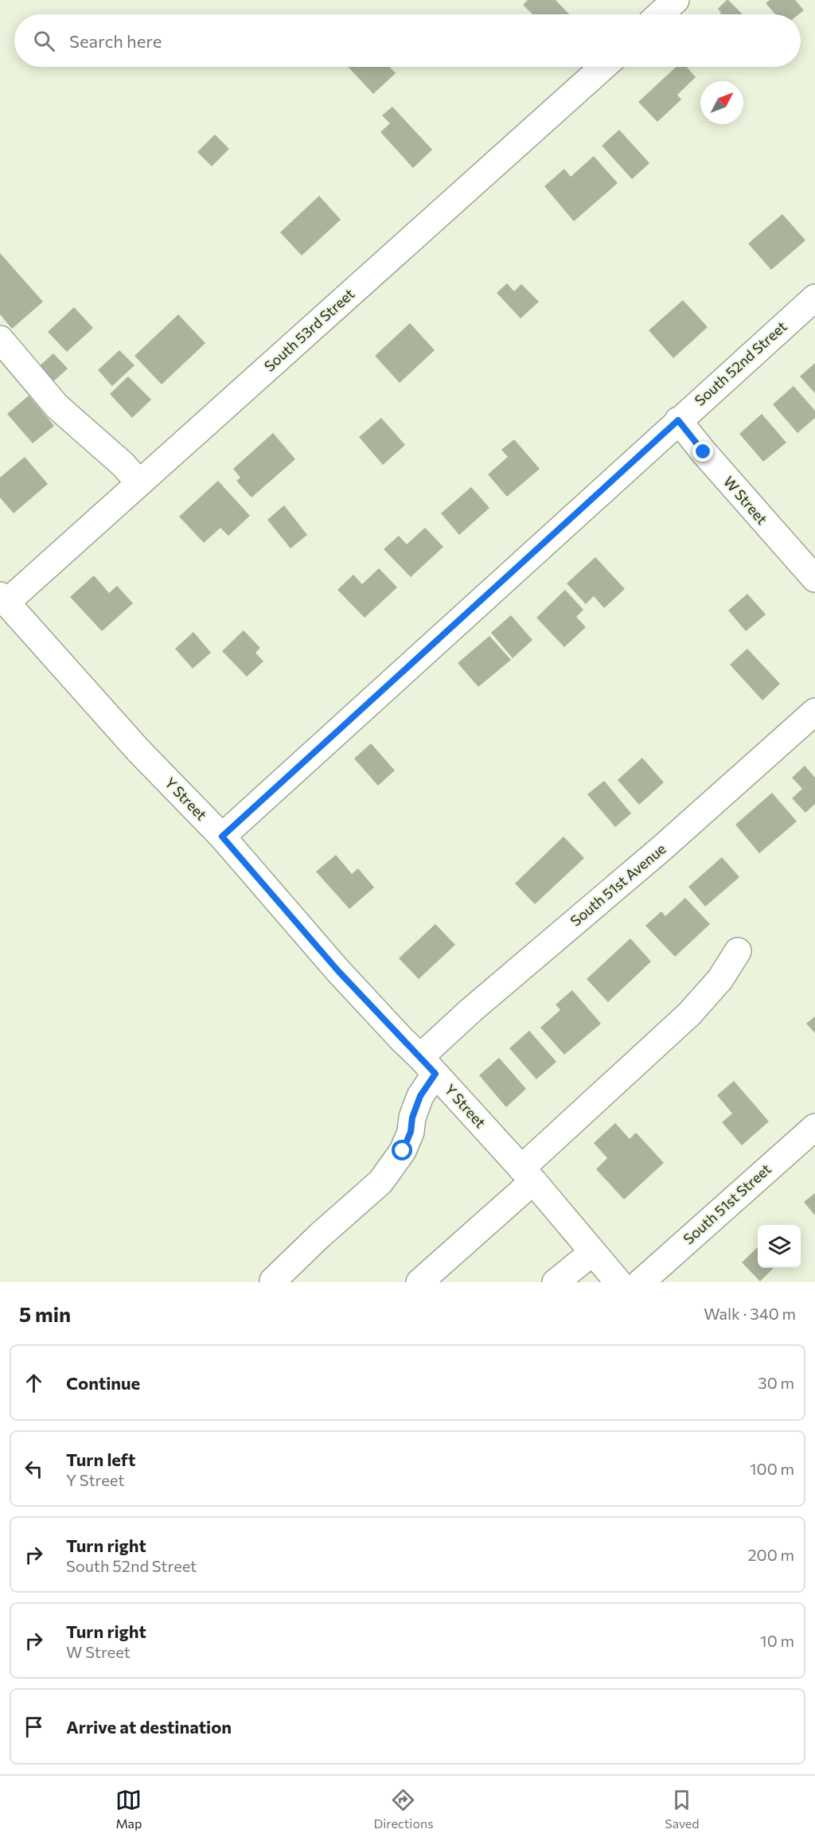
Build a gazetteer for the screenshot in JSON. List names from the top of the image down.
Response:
{
  "streets": {
    "street": [
      "South 53rd Street",
      "South 52nd Street",
      "W Street",
      "Y Street",
      "South 51st Avenue",
      "South 51st Street"
    ]
  },
  "crossings": [
    ["South 53rd Street", "Y Street"],
    ["South 52nd Street", "W Street"],
    ["South 52nd Street", "Y Street"],
    ["Y Street", "South 51st Avenue"]
  ],
  "north": "top right",
  "page": {
    "search": "Search here",
    "heading": ["5 min", "Walk · 340 m"],
    "list": [
      ["Continue", "30 m"],
      ["Turn left", "Y Street", "100 m"],
      ["Turn right", "South 52nd Street", "200 m"],
      ["Turn right", "W Street", "10 m"],
      "Arrive at destination"
    ],
    "nav": ["Map", "Directions", "Saved"]
  }
}
